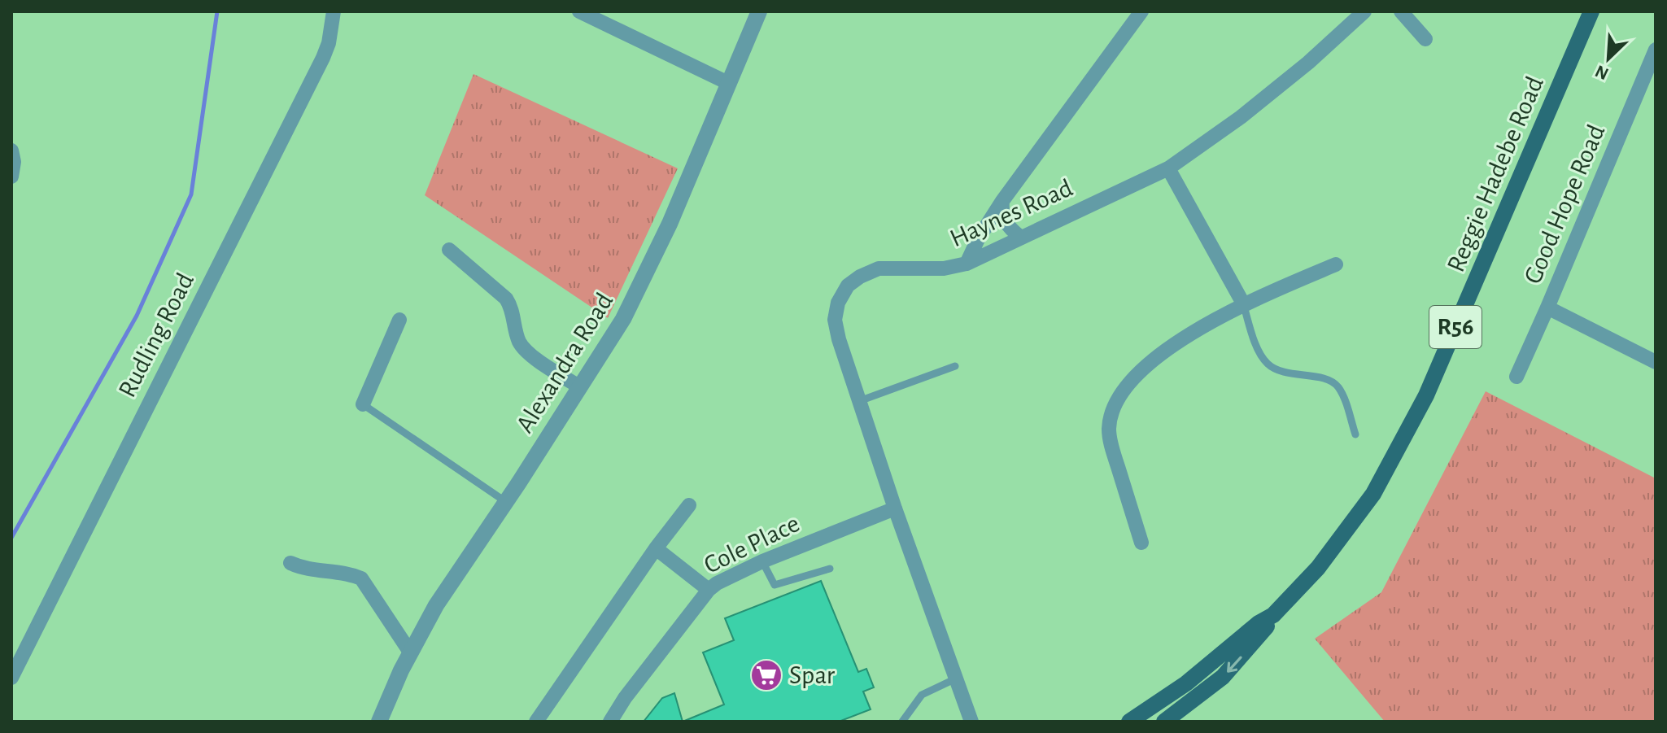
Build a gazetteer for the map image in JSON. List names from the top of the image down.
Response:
{
  "streets": {
    "main road": ["Reggie Hadebe Road", "R56"],
    "street": [
      "Good Hope Road",
      "Haynes Road",
      "Rudling Road",
      "Alexandra Road",
      "Cole Place"
    ]
  },
  "crossings": [
    ["Haynes Road", "Cole Place"]
  ],
  "places": {
    "supermarket": ["Spar"]
  },
  "north": "bottom left"
}
